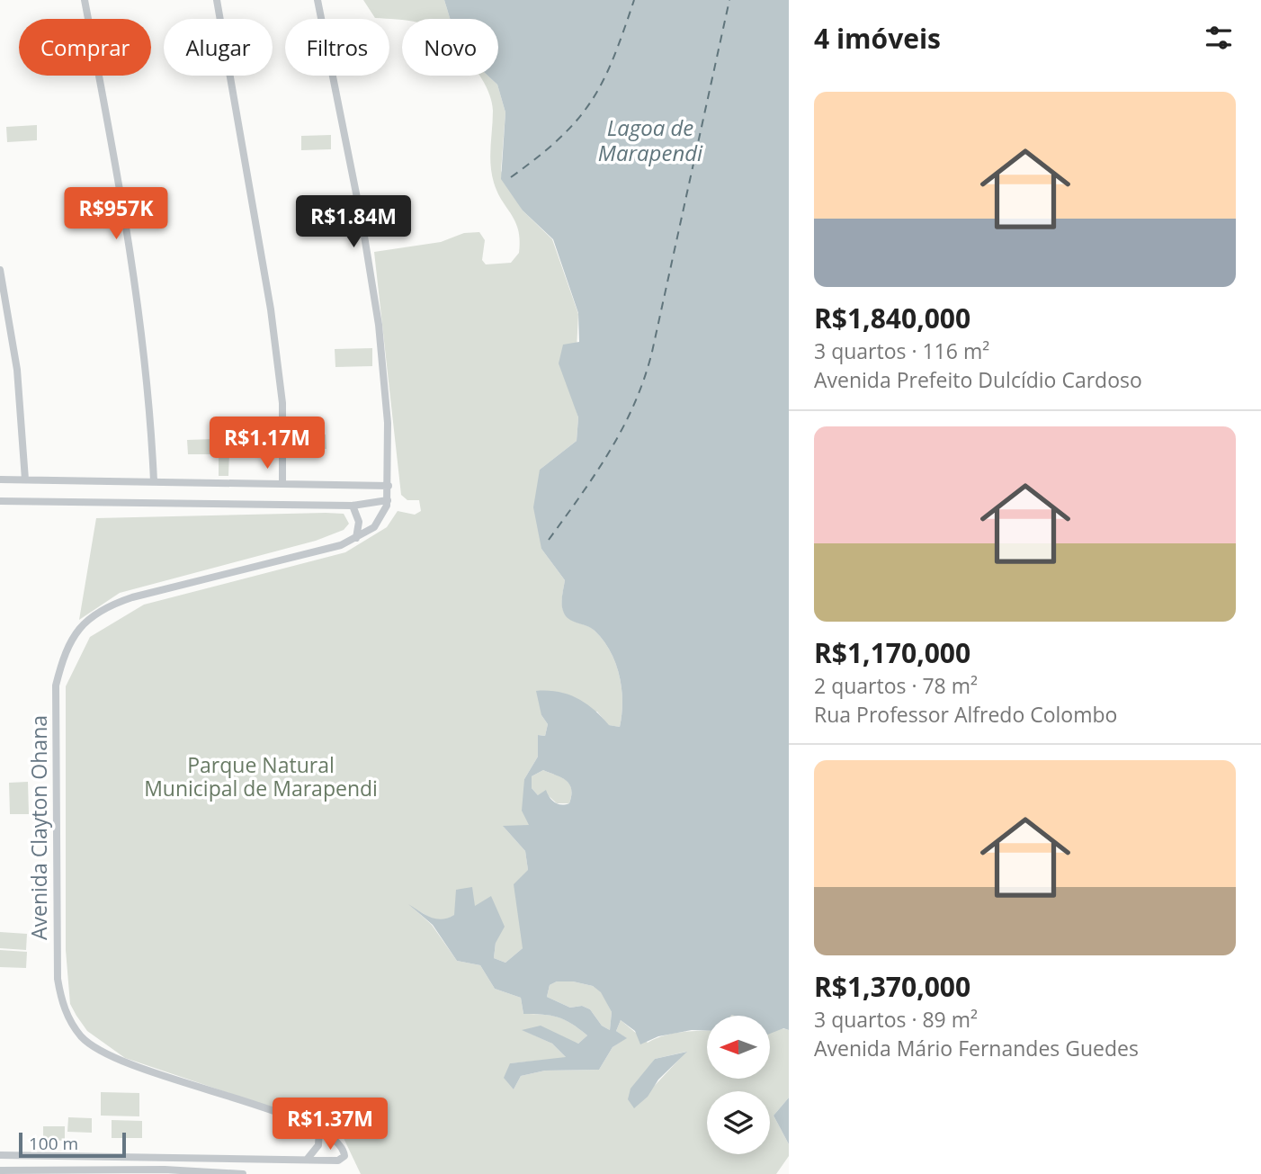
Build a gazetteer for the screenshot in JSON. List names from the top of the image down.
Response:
{
  "streets": {
    "street": ["Avenida Clayton Ohana"]
  },
  "water": ["Lagoa de Marapendi"],
  "parks": ["Parque Natural Municipal de Marapendi"],
  "scale_bar": "100 m",
  "north": "left",
  "page": {
    "heading": "4 imóveis",
    "chip": [
      "Comprar",
      "Alugar",
      "Filtros",
      "Novo"
    ],
    "list": [
      {
        "name": "R$1,840,000",
        "note": "3 quartos · 116 m² · Avenida Prefeito Dulcídio Cardoso"
      },
      {
        "name": "R$1,170,000",
        "note": "2 quartos · 78 m² · Rua Professor Alfredo Colombo"
      },
      {
        "name": "R$1,370,000",
        "note": "3 quartos · 89 m² · Avenida Mário Fernandes Guedes"
      }
    ],
    "price": [
      "R$957K",
      "R$1.84M",
      "R$1.17M",
      "R$1.37M"
    ],
    "scale": "100 m"
  }
}
